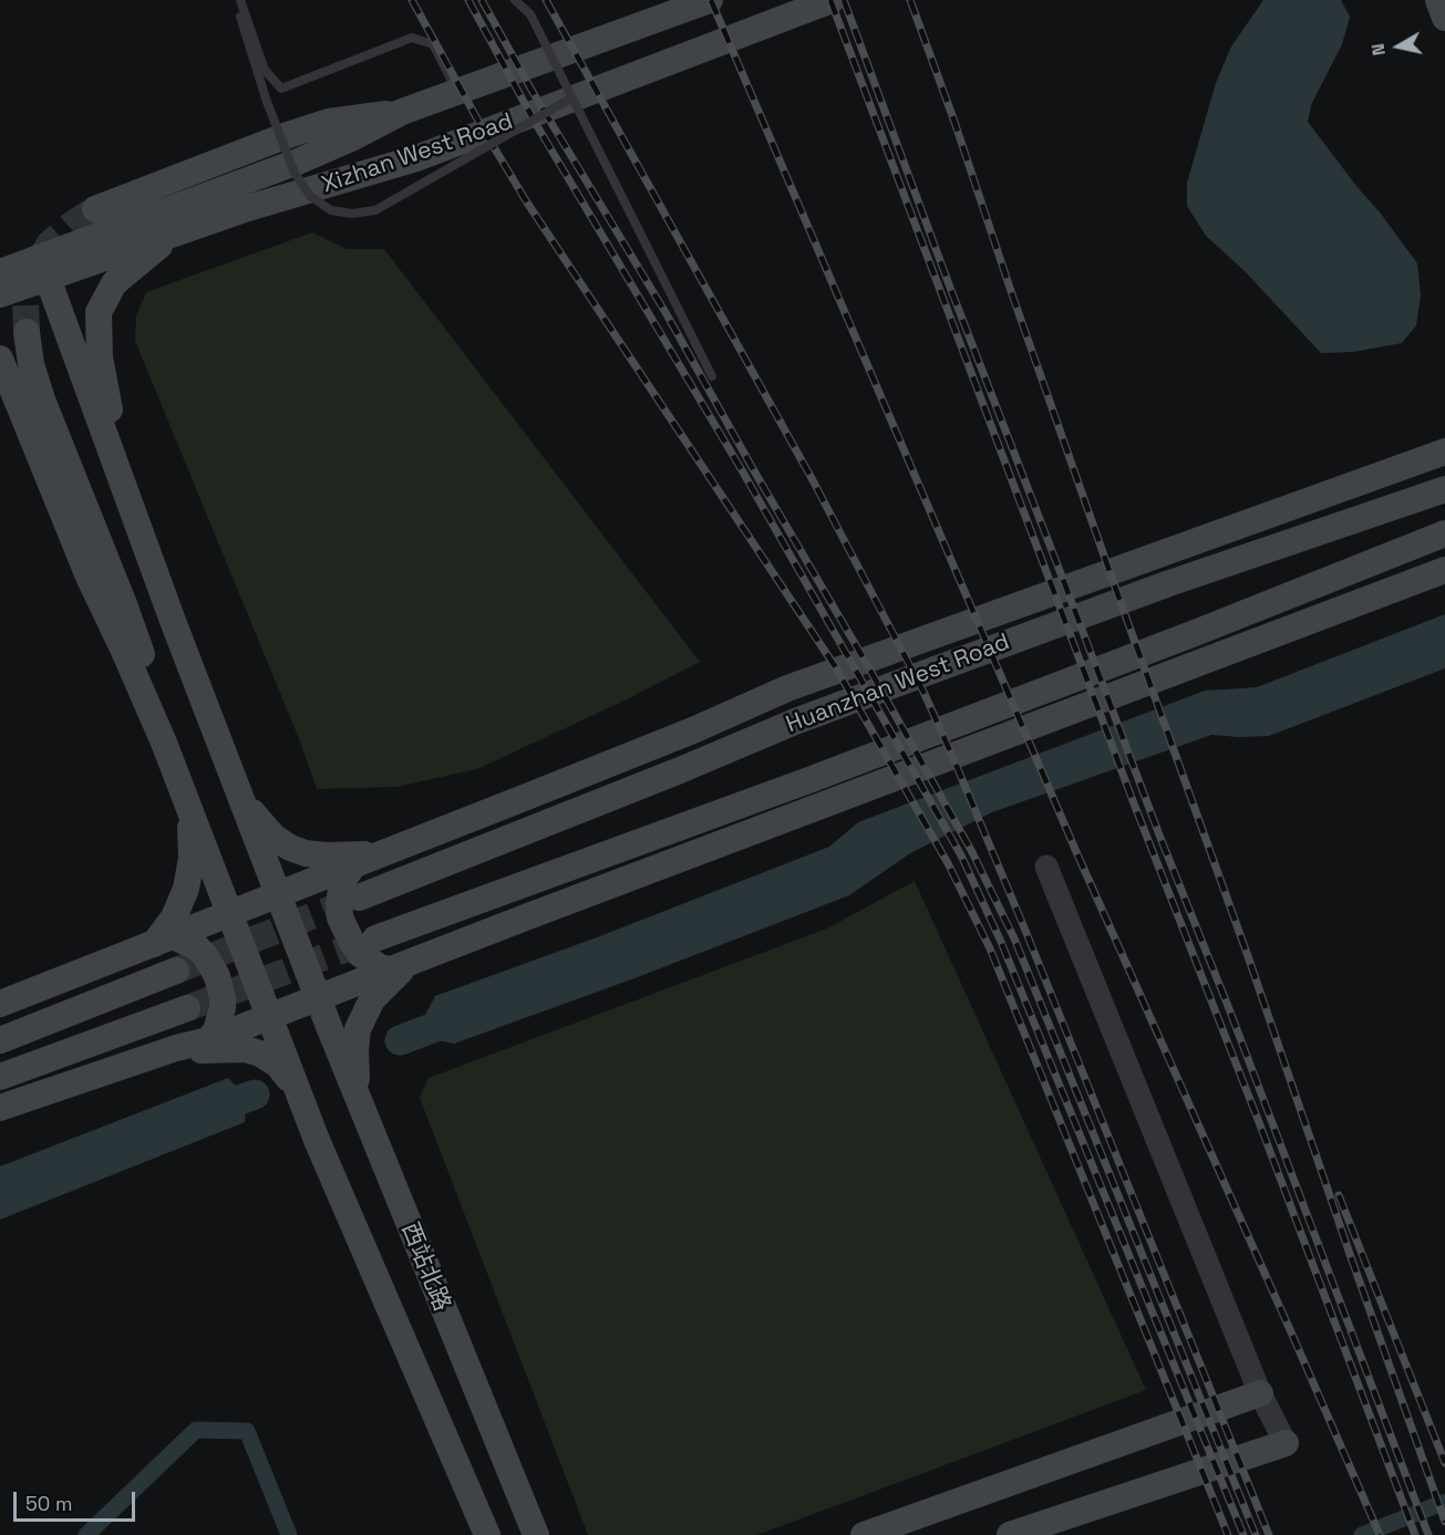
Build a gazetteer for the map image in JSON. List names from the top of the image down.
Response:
{
  "streets": {
    "main road": ["Xizhan West Road", "Huanzhan West Road", "西站北路"]
  },
  "scale_bar": "50 m",
  "north": "left"
}
